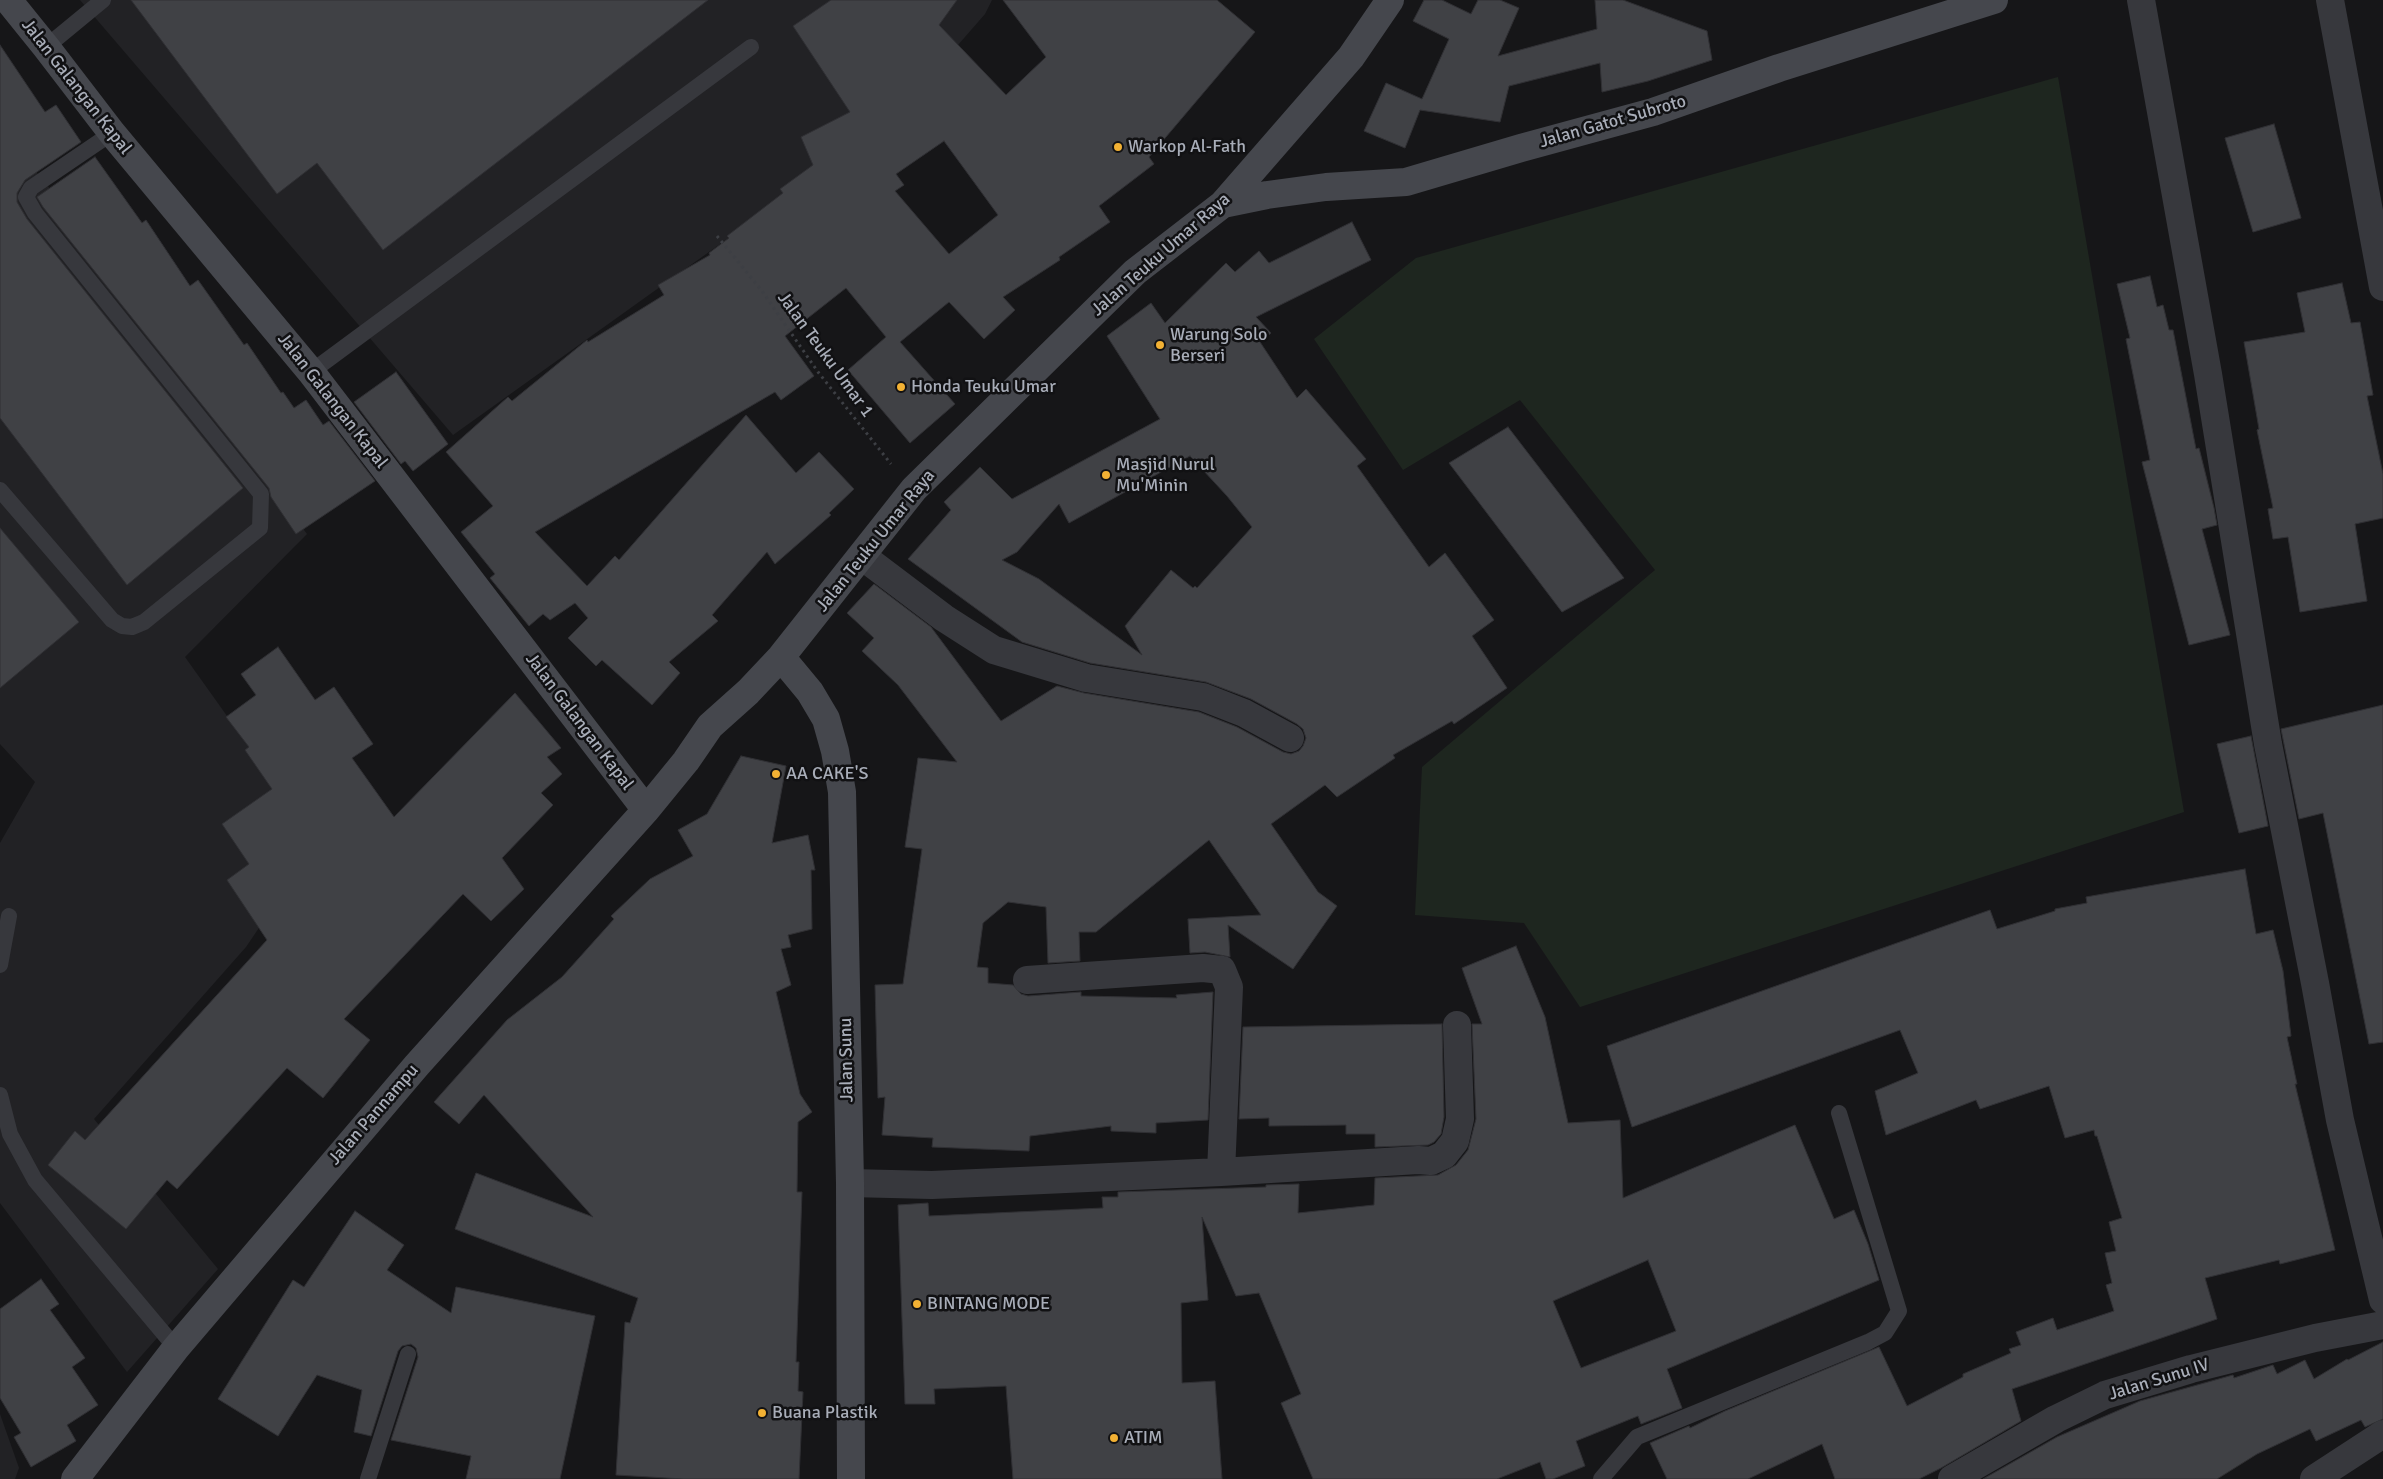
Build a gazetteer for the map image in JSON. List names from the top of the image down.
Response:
{
  "streets": {
    "main road": [
      "Jalan Galangan Kapal",
      "Jalan Gatot Subroto",
      "Jalan Teuku Umar Raya",
      "Jalan Sunu",
      "Jalan Pannampu"
    ],
    "street": ["Jalan Sunu IV"],
    "path": ["Jalan Teuku Umar 1"]
  },
  "crossings": [
    ["Jalan Galangan Kapal", "Jalan Pannampu"],
    ["Jalan Gatot Subroto", "Jalan Teuku Umar Raya"],
    ["Jalan Teuku Umar Raya", "Jalan Teuku Umar 1"],
    ["Jalan Teuku Umar Raya", "Jalan Sunu"],
    ["Jalan Teuku Umar Raya", "Jalan Pannampu"],
    ["Jalan Sunu", "Jalan Pannampu"]
  ],
  "places": [
    "Warkop Al-Fath",
    "Warung Solo Berseri",
    "Honda Teuku Umar",
    "Masjid Nurul Mu'Minin",
    "AA CAKE'S",
    "BINTANG MODE",
    "Buana Plastik",
    "ATIM"
  ]
}
